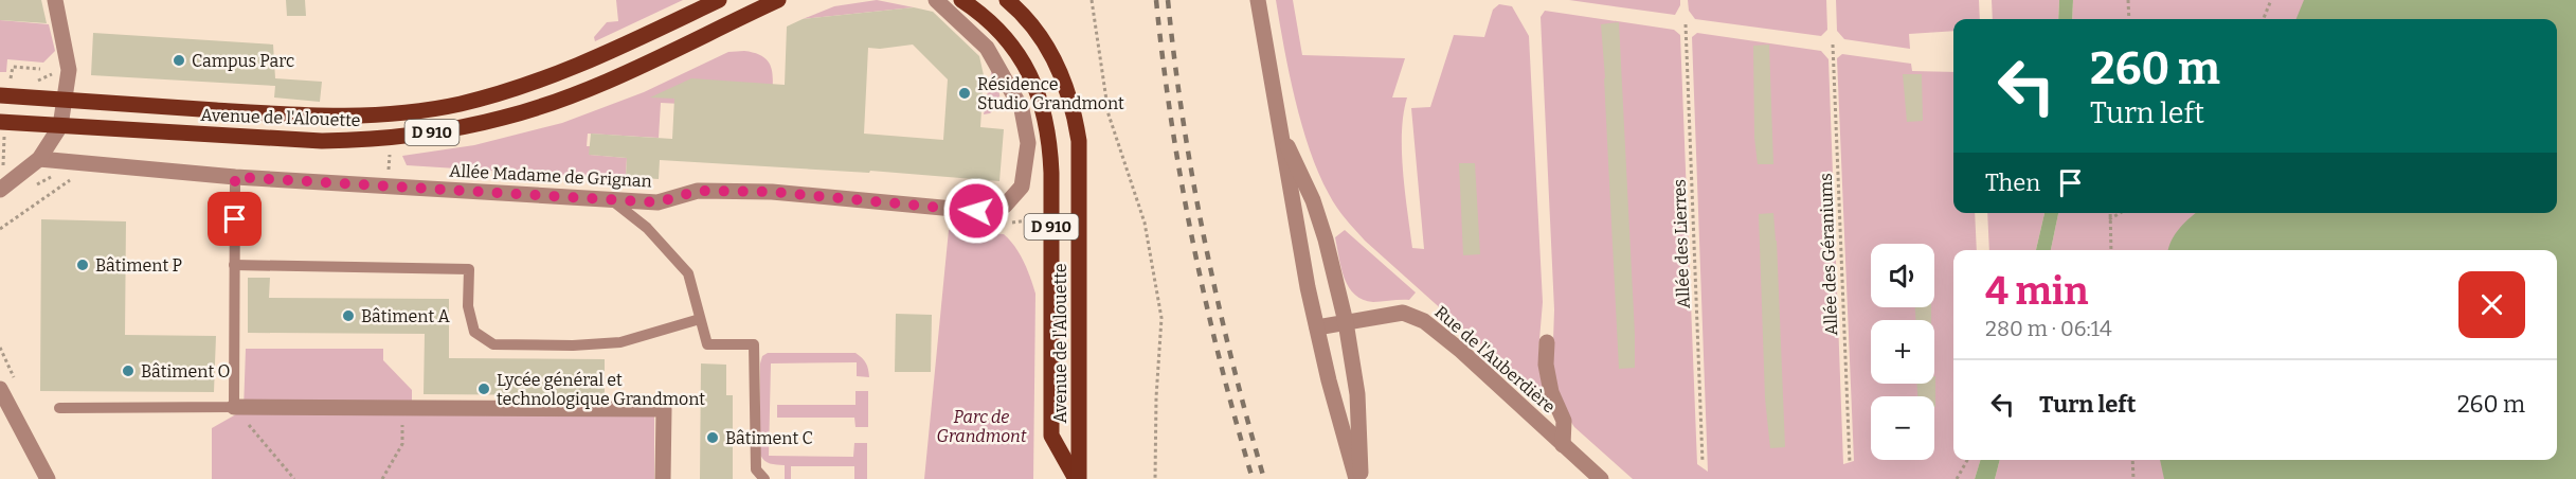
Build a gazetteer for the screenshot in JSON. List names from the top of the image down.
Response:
{
  "streets": {
    "main road": ["Avenue de l'Alouette", "D 910"],
    "street": ["Allée Madame de Grignan", "Rue de l'Auberdière"],
    "path": ["Allée des Lierres", "Allée des Géraniums"]
  },
  "crossings": [
    ["Avenue de l'Alouette", "D 910"]
  ],
  "parks": ["Parc de Grandmont"],
  "places": [
    "Campus Parc",
    "Résidence Studio Grandmont",
    "Bâtiment P",
    "Bâtiment A",
    "Bâtiment O",
    "Lycée général et technologique Grandmont",
    "Bâtiment C"
  ],
  "page": {
    "turn": ["260 m", "Turn left"],
    "then": "Then",
    "map_buttons": ["+", "−"],
    "heading": ["4 min", "280 m · 06:14"],
    "list": [
      {
        "name": "Turn left",
        "value": "260 m"
      }
    ]
  }
}
